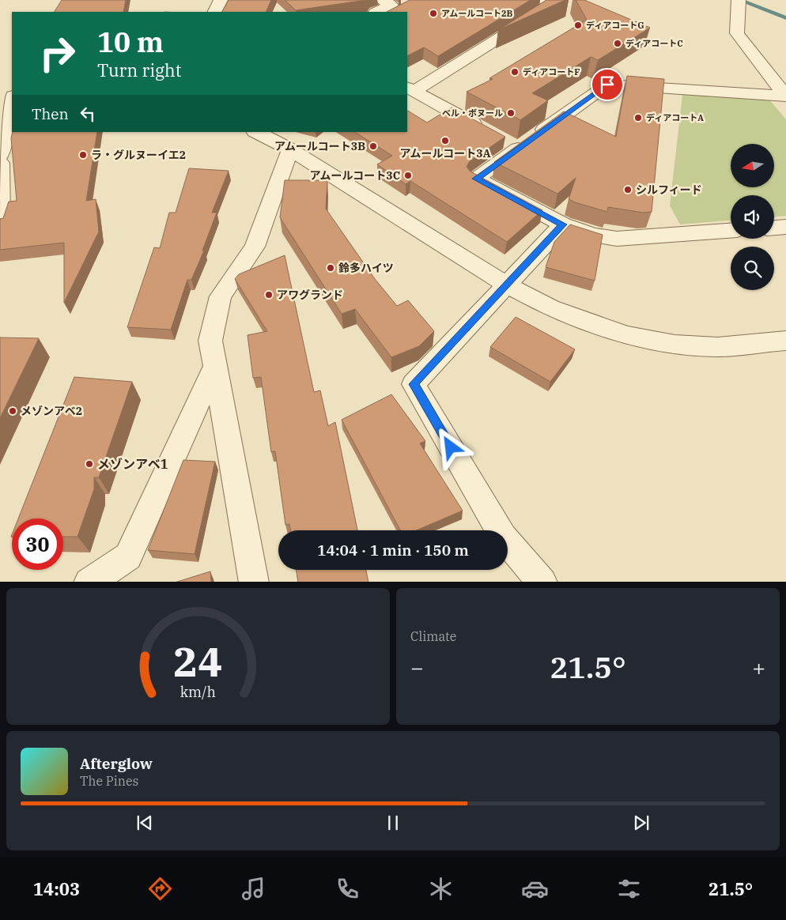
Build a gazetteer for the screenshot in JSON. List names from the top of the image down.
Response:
{
  "places": [
    "アムールコート2B",
    "ディアコートG",
    "ディアコートC",
    "ディアコートF",
    "ベル・ボヌール",
    "ディアコートA",
    "アムールコート3A",
    "アムールコート3B",
    "ラ・グルヌーイエ2",
    "アムールコート3C",
    "シルフィード",
    "鈴多ハイツ",
    "アワグランド",
    "メゾンアベ2",
    "メゾンアベ1"
  ],
  "north": "left",
  "page": {
    "turn": ["10 m", "Turn right"],
    "then": "Then",
    "limit": "30",
    "trip": "14:04 · 1 min · 150 m",
    "tile": "Climate",
    "heat": ["−", "21.5°", "+"],
    "song": ["Afterglow", "The Pines"],
    "tabs": ["14:03", "21.5°"],
    "gauge": ["24", "km/h"]
  }
}
